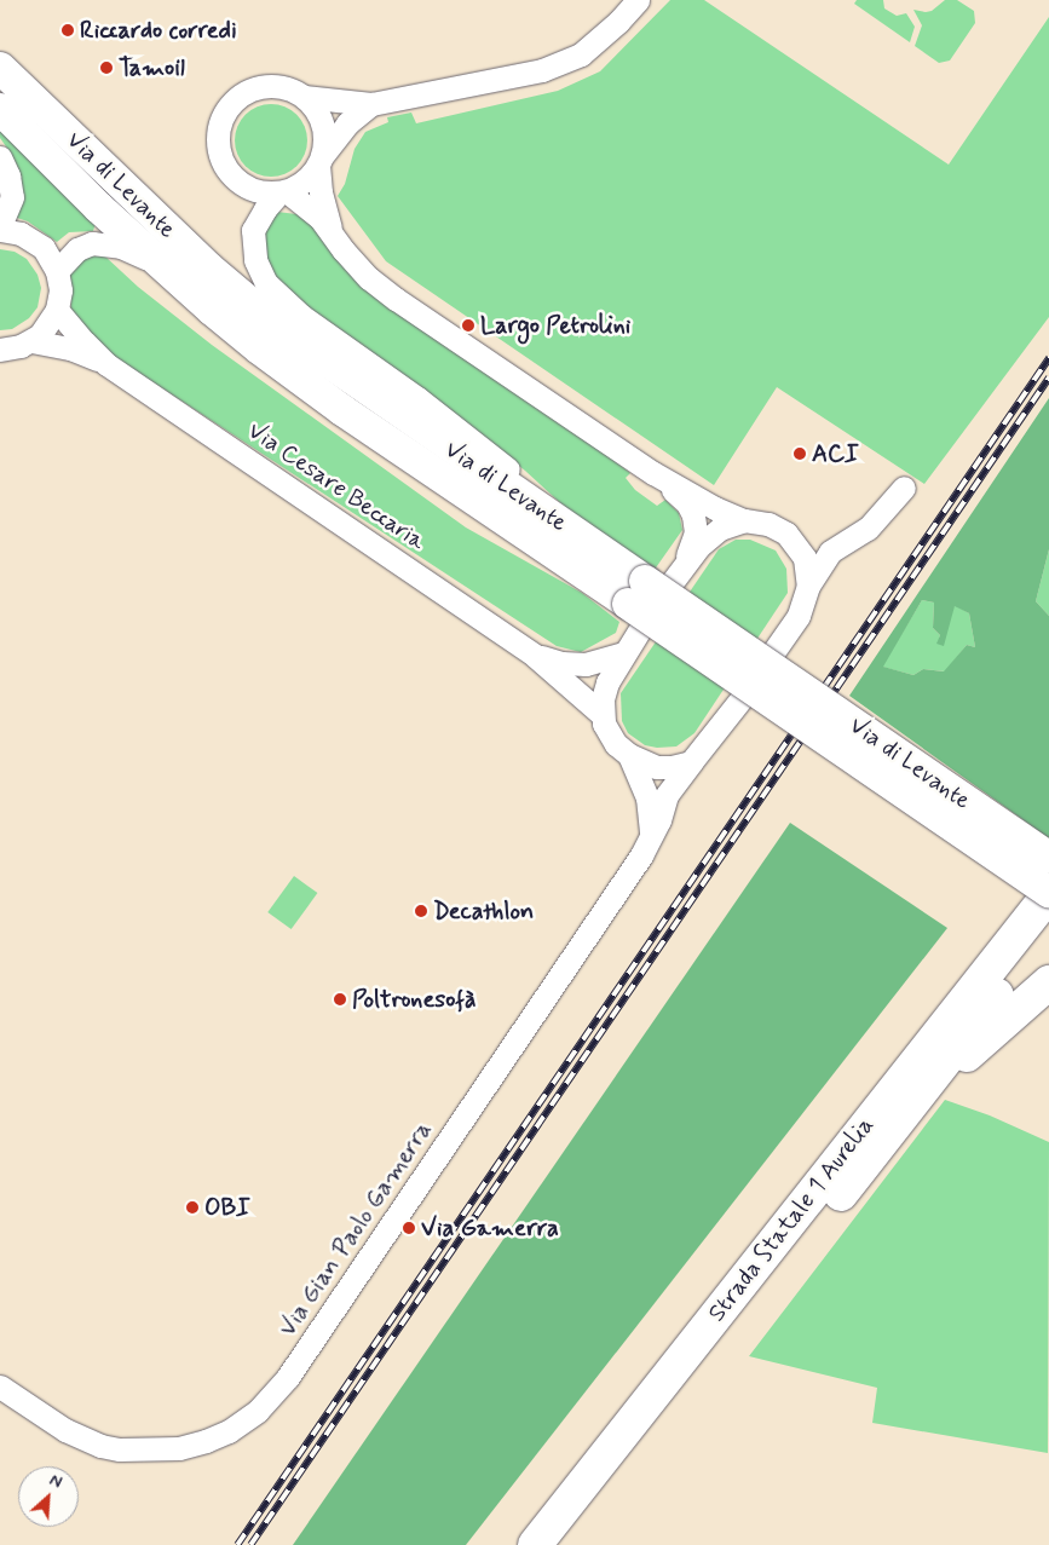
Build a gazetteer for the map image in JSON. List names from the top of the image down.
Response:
{
  "streets": {
    "highway": ["Strada Statale 1 Aurelia"],
    "main road": ["Via di Levante"],
    "street": ["Via Cesare Beccaria", "Via Gian Paolo Gamerra"]
  },
  "crossings": [
    ["Via di Levante", "Strada Statale 1 Aurelia"]
  ],
  "places": [
    "Riccardo corredi",
    "Tamoil",
    "Largo Petrolini",
    "ACI",
    "Decathlon",
    "Poltronesofà",
    "OBI",
    "Via Gamerra"
  ],
  "north": "top right"
}
